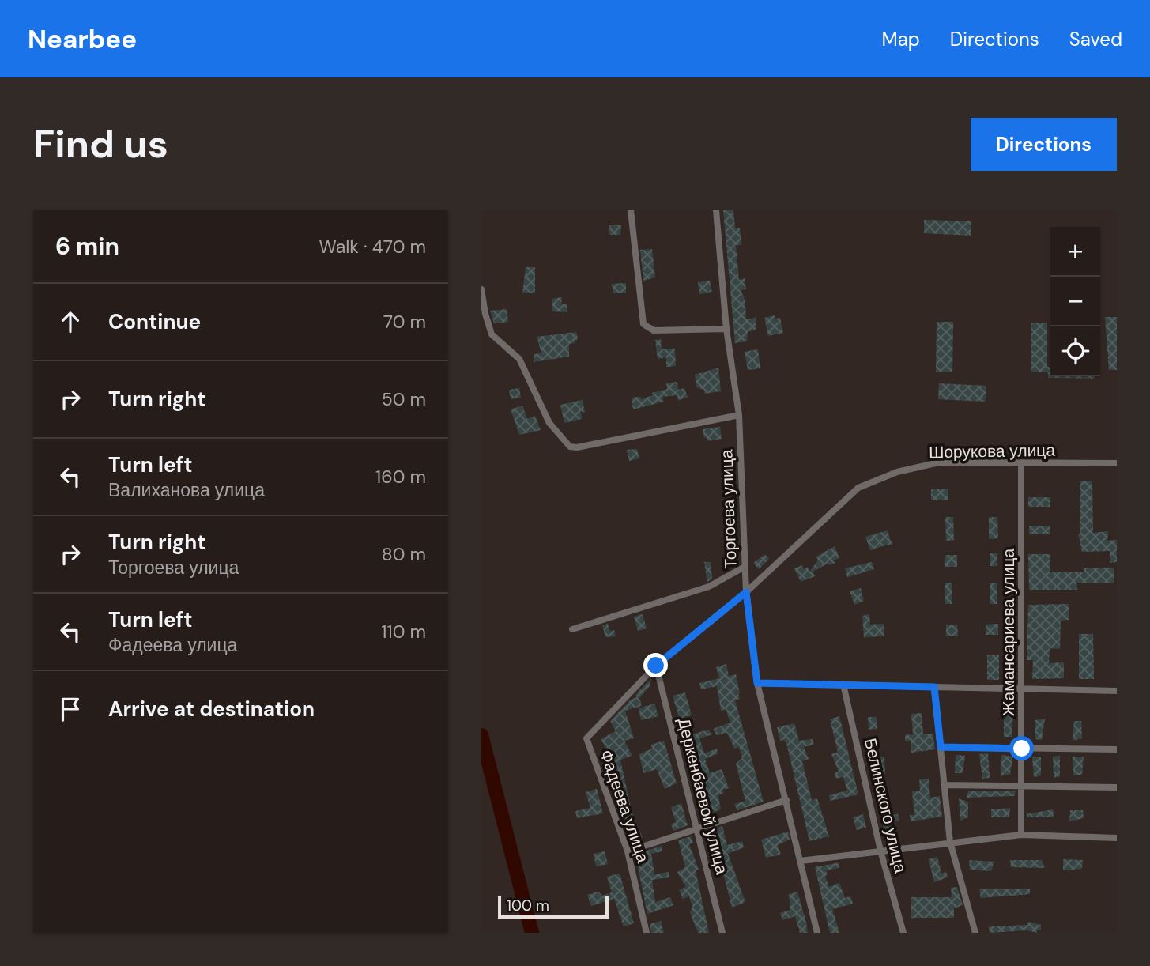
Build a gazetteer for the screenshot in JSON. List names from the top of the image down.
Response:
{
  "streets": {
    "street": [
      "Шорукова улица",
      "Торгоева улица",
      "Жамансариева улица",
      "Деркенбаевой улица",
      "Белинского улица",
      "Фадеева улица"
    ]
  },
  "crossings": [
    ["Шорукова улица", "Торгоева улица"],
    ["Шорукова улица", "Жамансариева улица"],
    ["Шорукова улица", "Фадеева улица"],
    ["Торгоева улица", "Фадеева улица"],
    ["Деркенбаевой улица", "Фадеева улица"]
  ],
  "scale_bar": "100 m",
  "page": {
    "header": "Nearbee",
    "nav": ["Map", "Directions", "Saved"],
    "buttons": "Directions",
    "title": "Find us",
    "heading": ["6 min", "Walk · 470 m"],
    "map_buttons": ["+", "−"],
    "list": [
      ["Continue", "70 m"],
      ["Turn right", "50 m"],
      ["Turn left", "Валиханова улица", "160 m"],
      ["Turn right", "Торгоева улица", "80 m"],
      ["Turn left", "Фадеева улица", "110 m"],
      "Arrive at destination"
    ],
    "scale": "100 m"
  }
}
